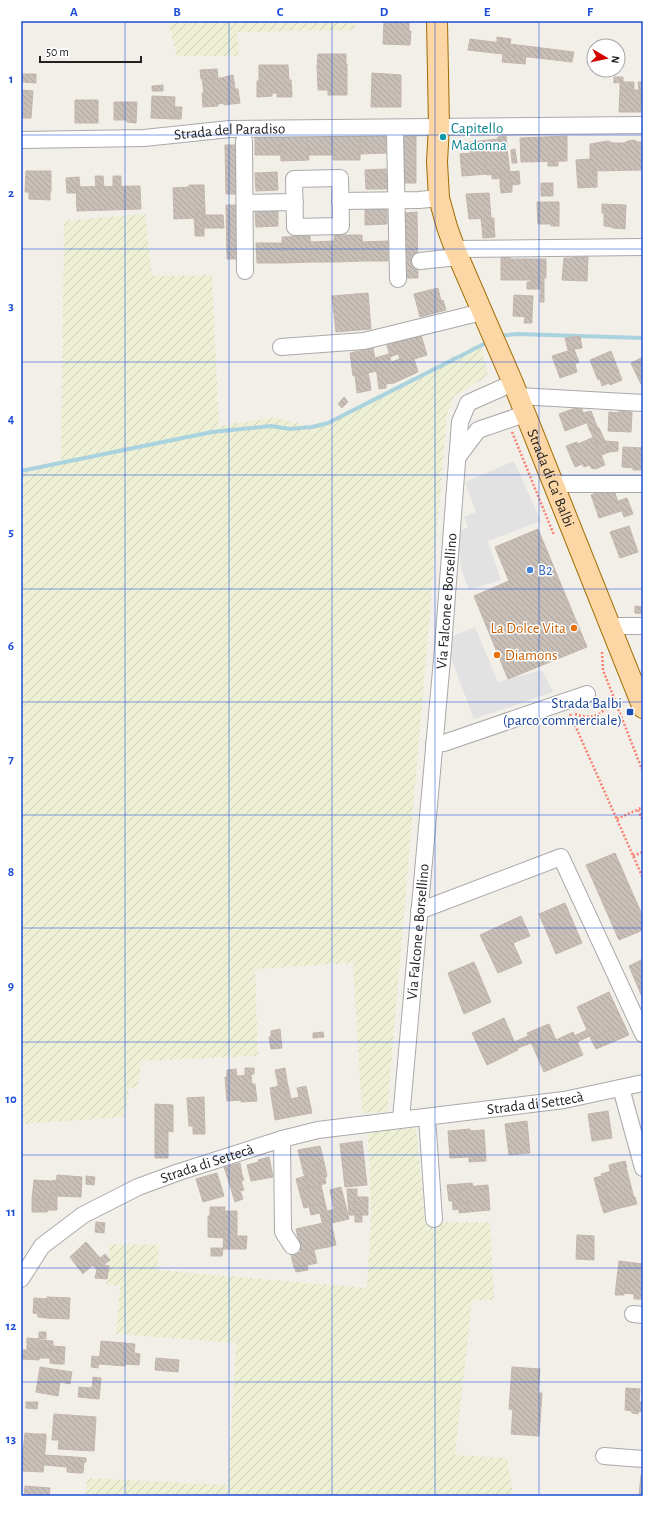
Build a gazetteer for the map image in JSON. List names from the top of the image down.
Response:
{
  "streets": {
    "main road": ["Strada di Ca' Balbi"],
    "street": ["Strada del Paradiso", "Via Falcone e Borsellino", "Strada di Settecà"]
  },
  "crossings": [
    ["Strada del Paradiso", "Strada di Ca' Balbi"],
    ["Strada di Ca' Balbi", "Via Falcone e Borsellino"],
    ["Via Falcone e Borsellino", "Strada di Settecà"]
  ],
  "places": {
    "other": [
      "Capitello Madonna",
      "B2",
      "La Dolce Vita",
      "Diamons"
    ],
    "transit": ["Strada Balbi (parco commerciale)"]
  },
  "scale_bar": "50 m",
  "north": "right",
  "grid": {
    "columns": [
      "A",
      "B",
      "C",
      "D",
      "E",
      "F"
    ],
    "rows": [
      "1",
      "2",
      "3",
      "4",
      "5",
      "6",
      "7",
      "8",
      "9",
      "10",
      "11",
      "12",
      "13"
    ]
  }
}
